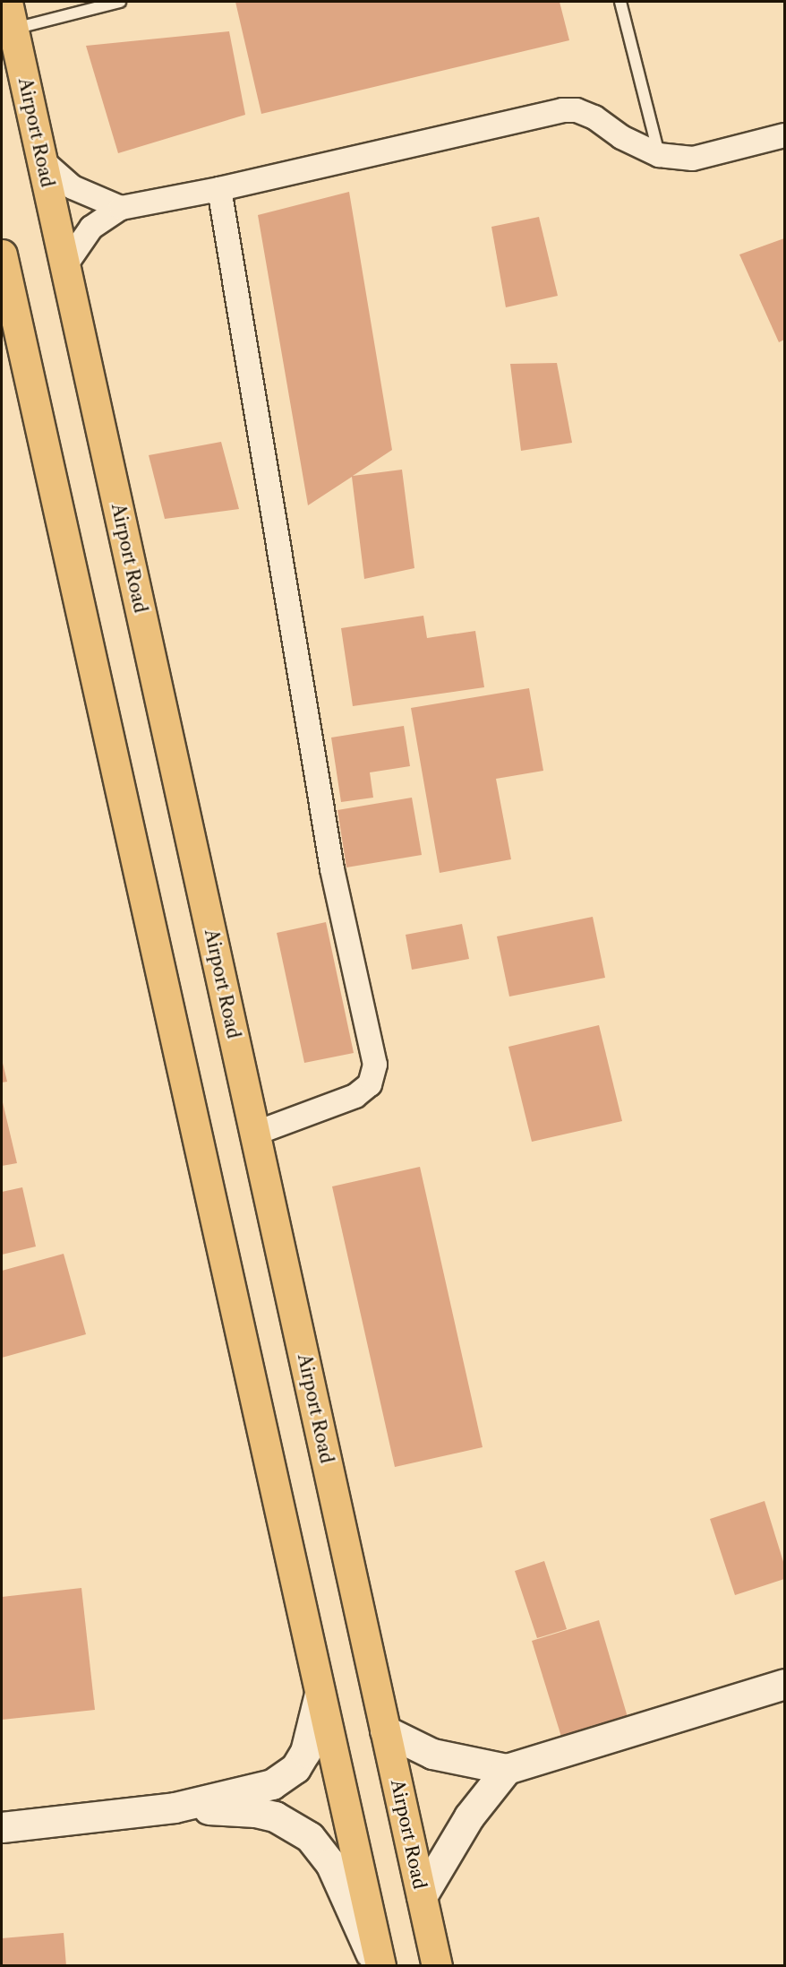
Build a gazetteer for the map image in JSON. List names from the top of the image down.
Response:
{
  "streets": {
    "highway": ["Airport Road"]
  }
}
